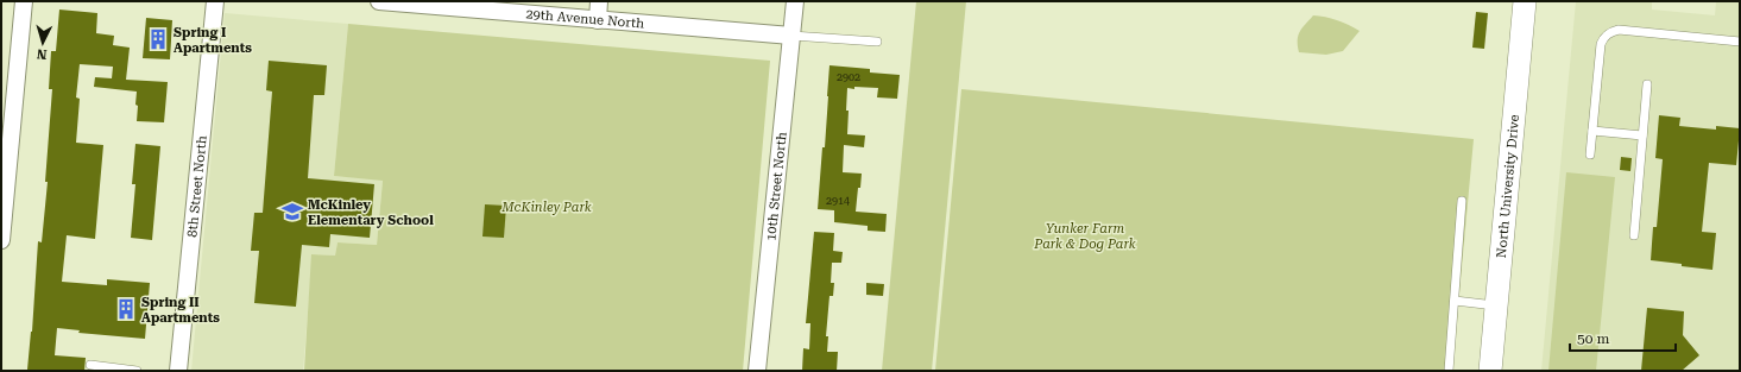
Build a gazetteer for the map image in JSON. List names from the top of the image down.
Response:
{
  "streets": {
    "main road": ["North University Drive"],
    "street": ["29th Avenue North", "8th Street North", "10th Street North"]
  },
  "crossings": [
    ["29th Avenue North", "10th Street North"]
  ],
  "parks": ["McKinley Park", "Yunker Farm Park & Dog Park"],
  "places": {
    "building": ["Spring I Apartments", "Spring II Apartments"],
    "school or university": ["McKinley Elementary School"]
  },
  "house_numbers": ["2902", "2914"],
  "scale_bar": "50 m",
  "north": "bottom"
}
